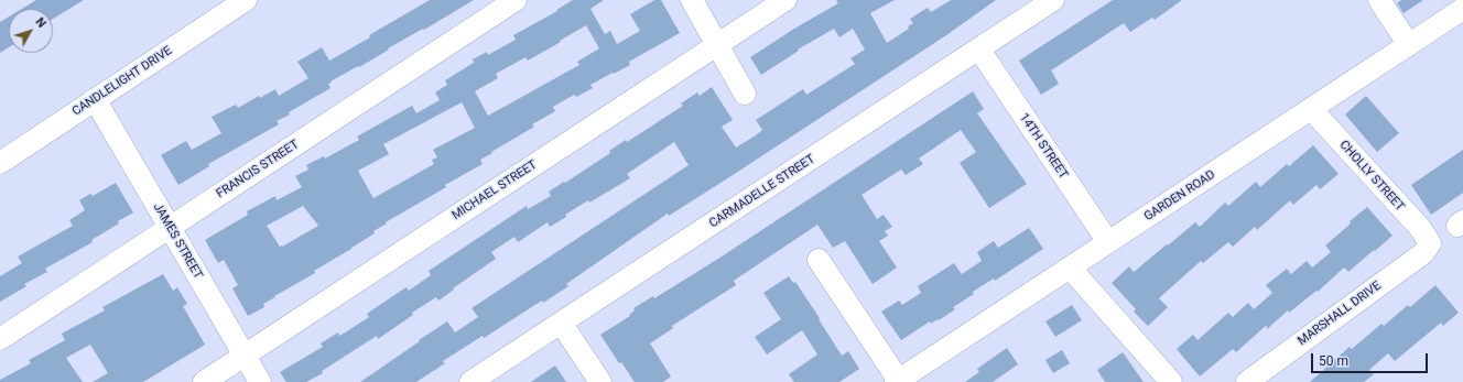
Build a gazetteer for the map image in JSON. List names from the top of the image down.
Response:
{
  "streets": {
    "street": [
      "CANDLELIGHT DRIVE",
      "14TH STREET",
      "FRANCIS STREET",
      "CHOLLY STREET",
      "MICHAEL STREET",
      "CARMADELLE STREET",
      "GARDEN ROAD",
      "JAMES STREET",
      "MARSHALL DRIVE"
    ]
  },
  "crossings": [
    ["CANDLELIGHT DRIVE", "JAMES STREET"],
    ["14TH STREET", "CARMADELLE STREET"],
    ["14TH STREET", "GARDEN ROAD"],
    ["FRANCIS STREET", "JAMES STREET"],
    ["CHOLLY STREET", "GARDEN ROAD"],
    ["CHOLLY STREET", "MARSHALL DRIVE"],
    ["MICHAEL STREET", "JAMES STREET"]
  ],
  "scale_bar": "50 m",
  "north": "top right"
}
